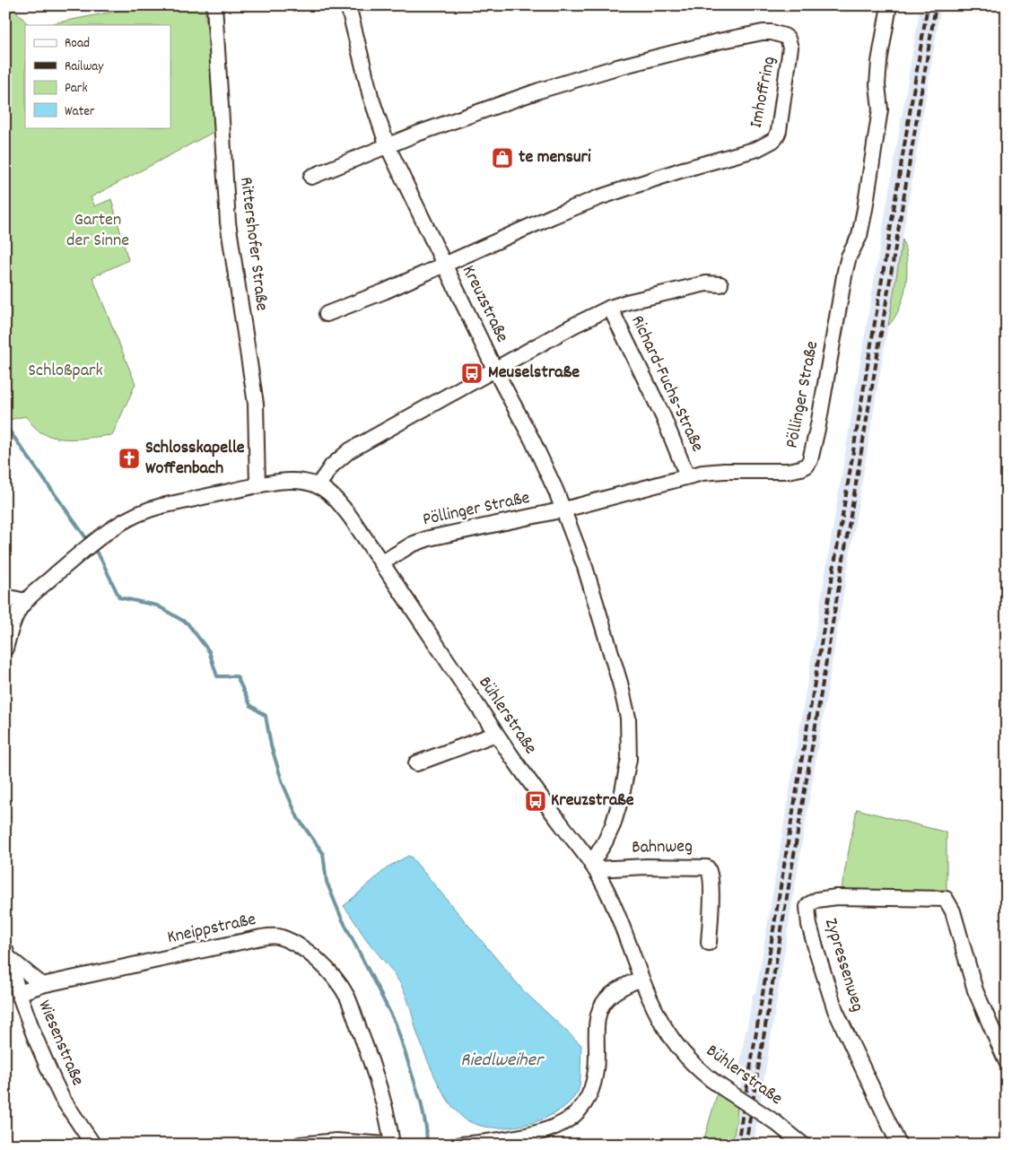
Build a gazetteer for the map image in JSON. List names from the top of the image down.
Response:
{
  "streets": {
    "street": [
      "Imhoffring",
      "Rittershofer Straße",
      "Kreuzstraße",
      "Richard-Fuchs-Straße",
      "Pöllinger Straße",
      "Bühlerstraße",
      "Bahnweg",
      "Kneippstraße",
      "Zypressenweg",
      "Wiesenstraße"
    ]
  },
  "crossings": [
    ["Imhoffring", "Kreuzstraße"],
    ["Rittershofer Straße", "Bühlerstraße"],
    ["Kreuzstraße", "Pöllinger Straße"],
    ["Kreuzstraße", "Bühlerstraße"],
    ["Kreuzstraße", "Bahnweg"],
    ["Richard-Fuchs-Straße", "Pöllinger Straße"],
    ["Pöllinger Straße", "Bühlerstraße"],
    ["Bühlerstraße", "Bahnweg"],
    ["Kneippstraße", "Wiesenstraße"]
  ],
  "water": ["Riedlweiher"],
  "parks": ["Garten der Sinne", "Schloßpark"],
  "places": {
    "shop": ["te mensuri"],
    "bus stop": ["Meuselstraße", "Kreuzstraße"],
    "church": ["Schlosskapelle Woffenbach"]
  },
  "legend": [
    "Road",
    "Railway",
    "Park",
    "Water"
  ]
}
